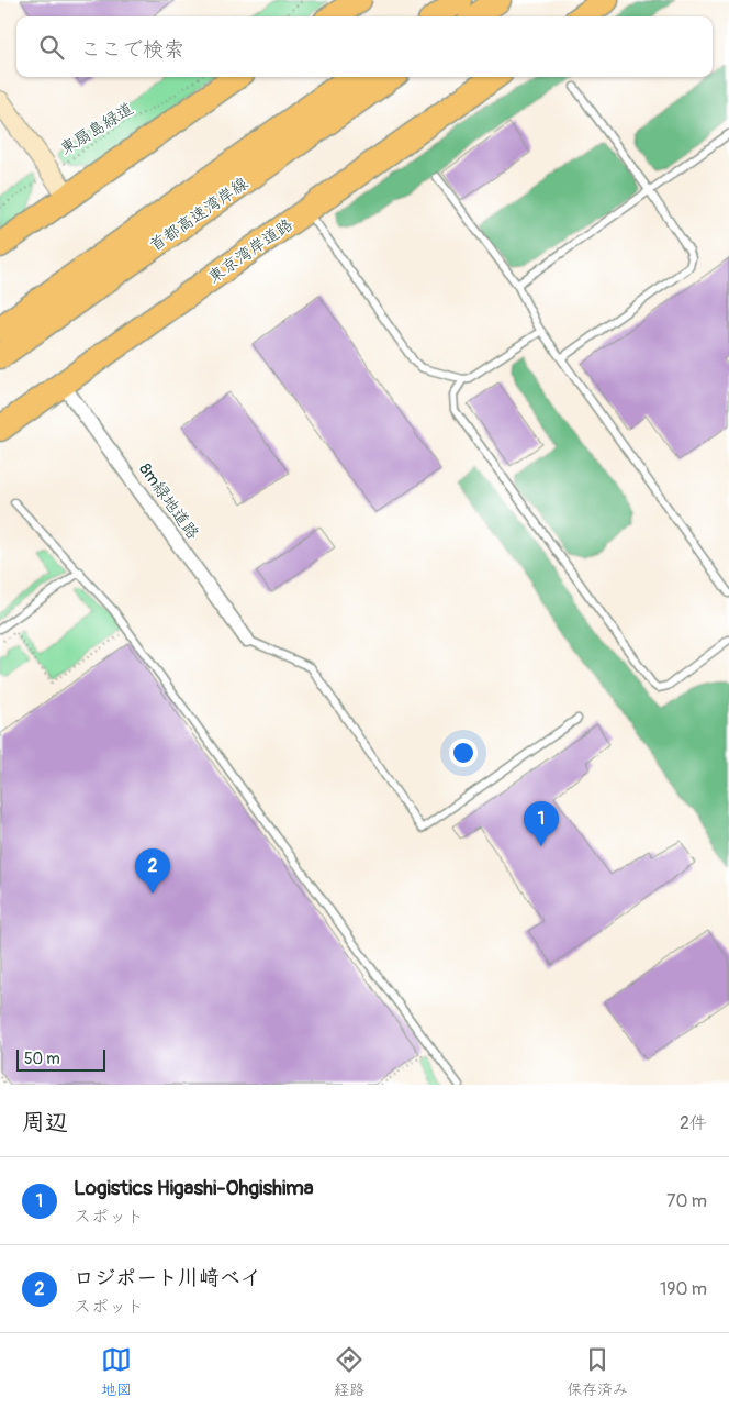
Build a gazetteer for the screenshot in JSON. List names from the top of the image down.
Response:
{
  "streets": {
    "highway": ["首都高速湾岸線", "東京湾岸道路"],
    "street": ["8m緑地道路"],
    "path": ["東扇島緑道"]
  },
  "crossings": [
    ["東京湾岸道路", "8m緑地道路"]
  ],
  "scale_bar": "50 m",
  "page": {
    "search": "ここで検索",
    "pins": ["1", "2"],
    "scale": "50 m",
    "heading": ["周辺", "2件"],
    "list": [
      {
        "mark": "1",
        "name": "Logistics Higashi-Ohgishima",
        "note": "スポット",
        "value": "70 m"
      },
      {
        "mark": "2",
        "name": "ロジポート川﨑ベイ",
        "note": "スポット",
        "value": "190 m"
      }
    ],
    "nav": ["地図", "経路", "保存済み"]
  }
}
